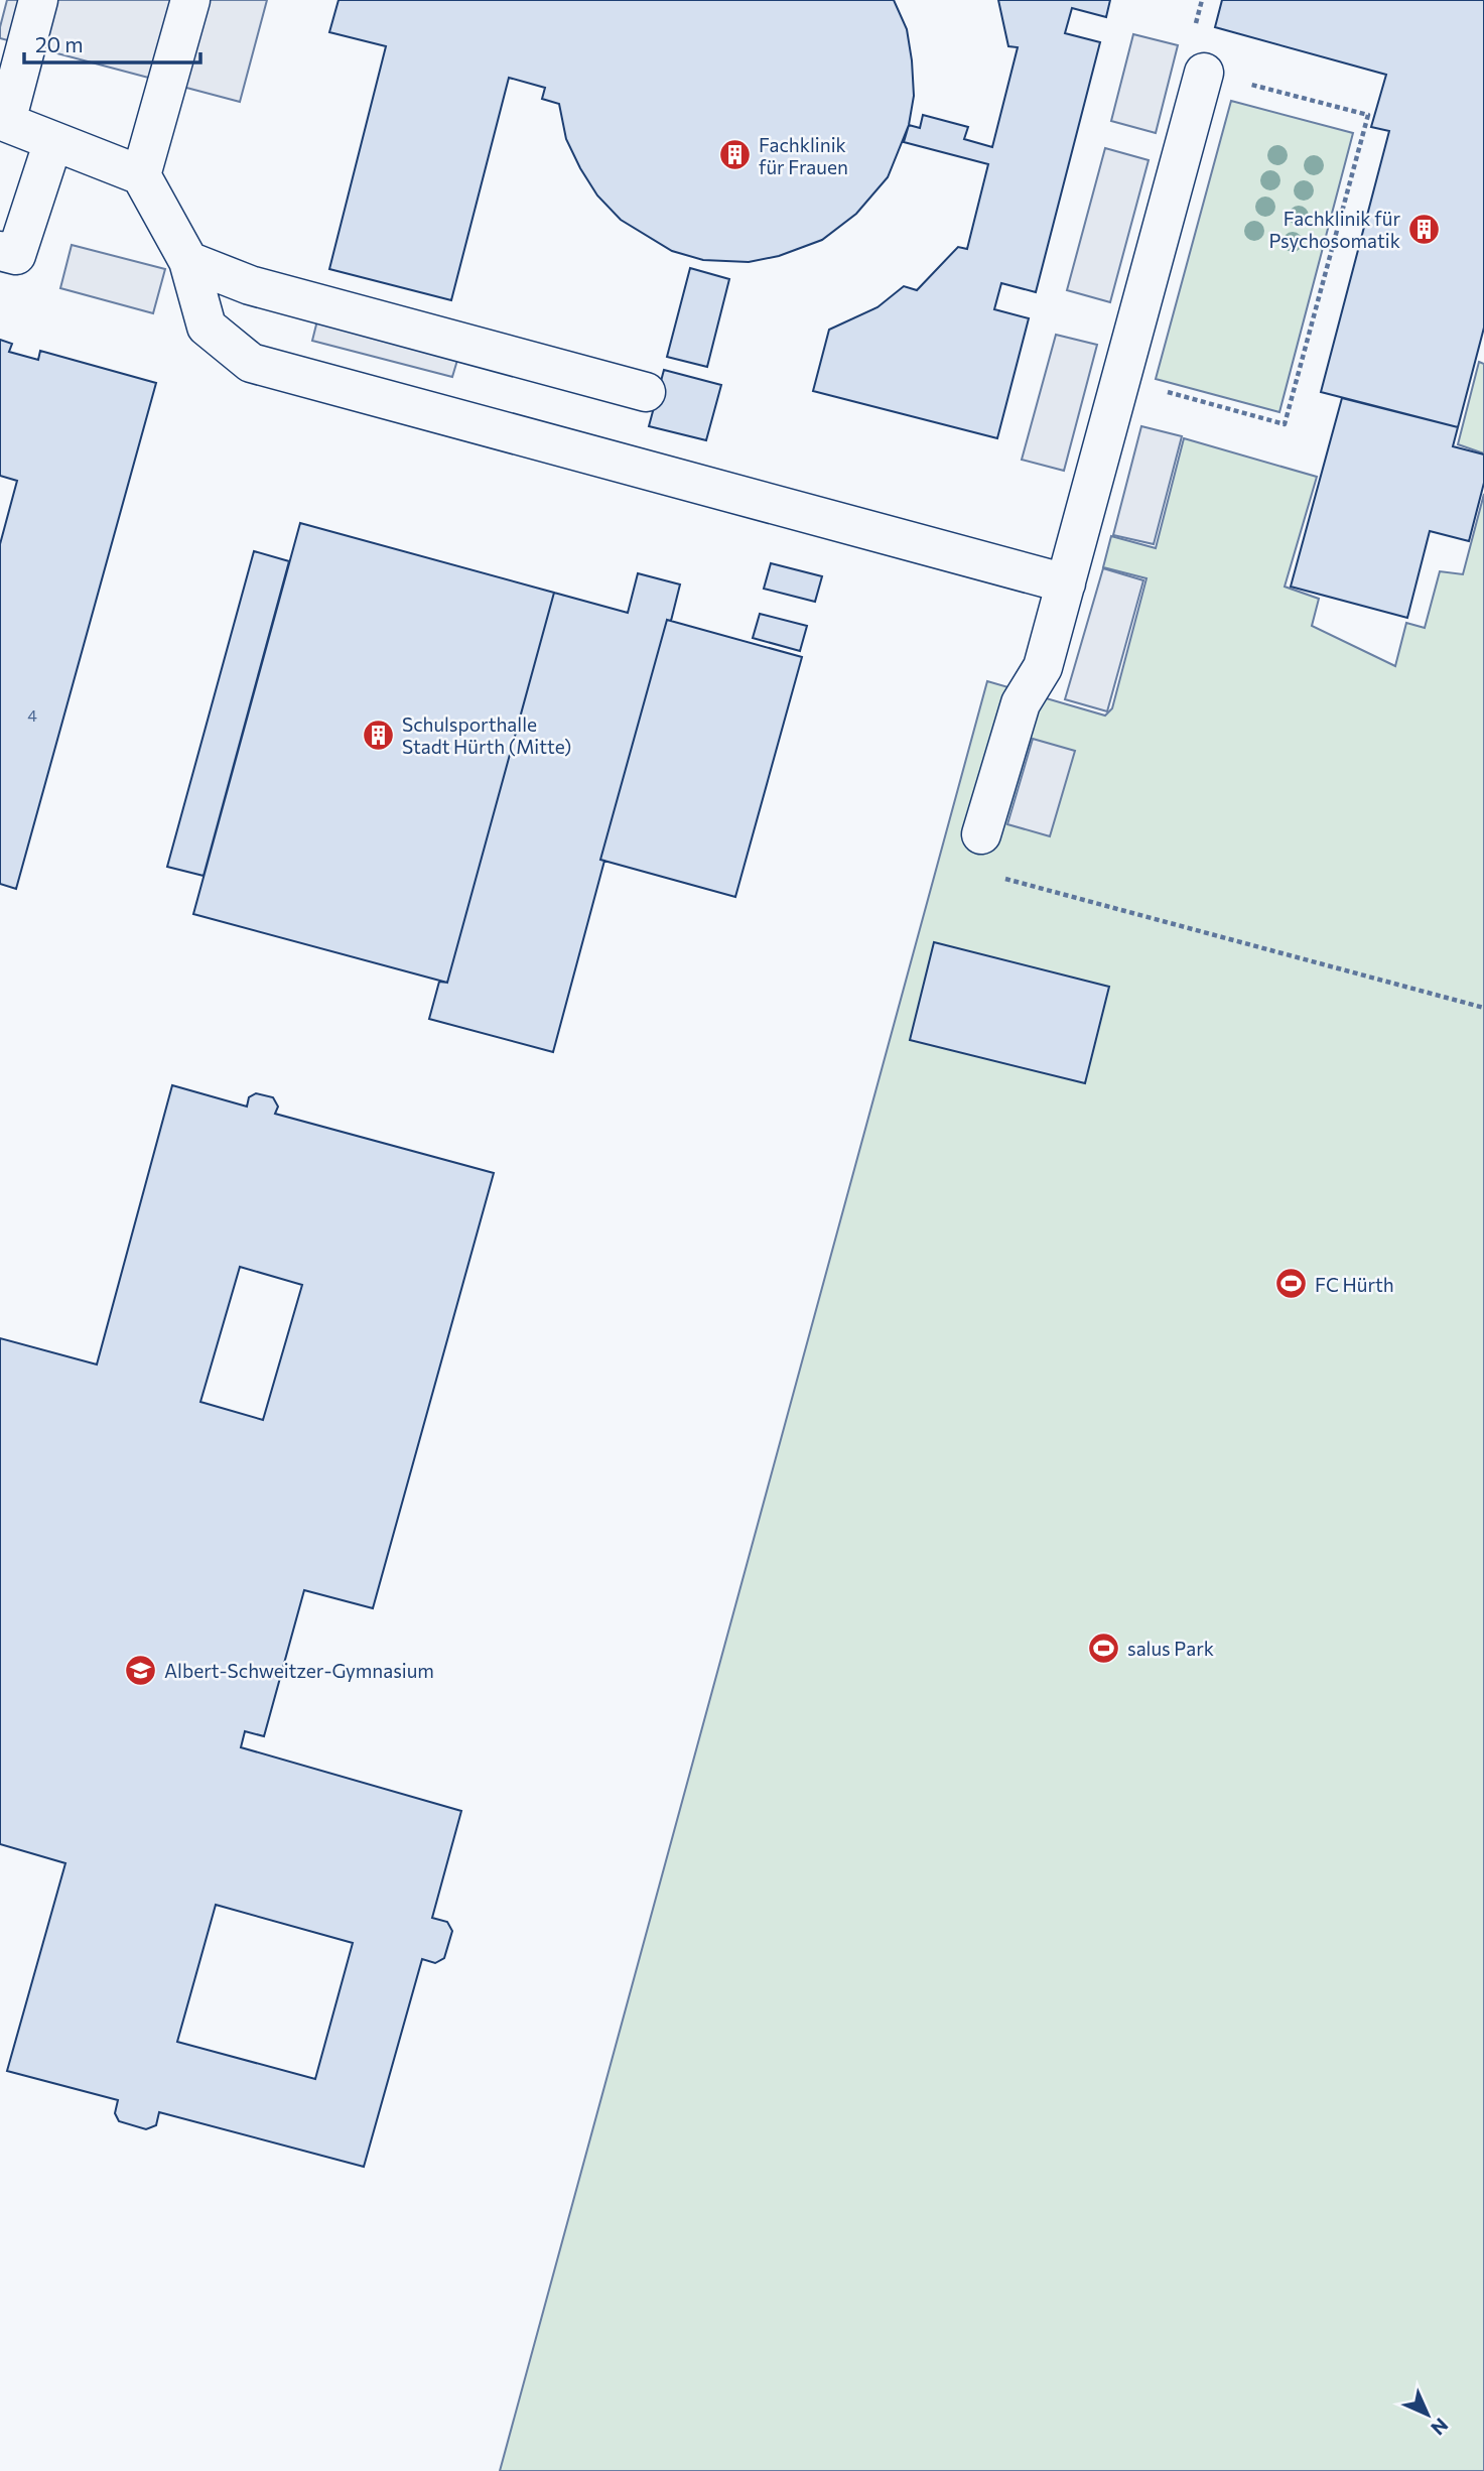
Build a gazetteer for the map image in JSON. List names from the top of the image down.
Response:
{
  "places": {
    "building": ["Fachklinik für Frauen", "Fachklinik für Psychosomatik", "Schulsporthalle Stadt Hürth (Mitte)"],
    "sports": ["FC Hürth", "salus Park"],
    "school or university": ["Albert-Schweitzer-Gymnasium"]
  },
  "house_numbers": ["4"],
  "scale_bar": "20 m",
  "north": "bottom right"
}
